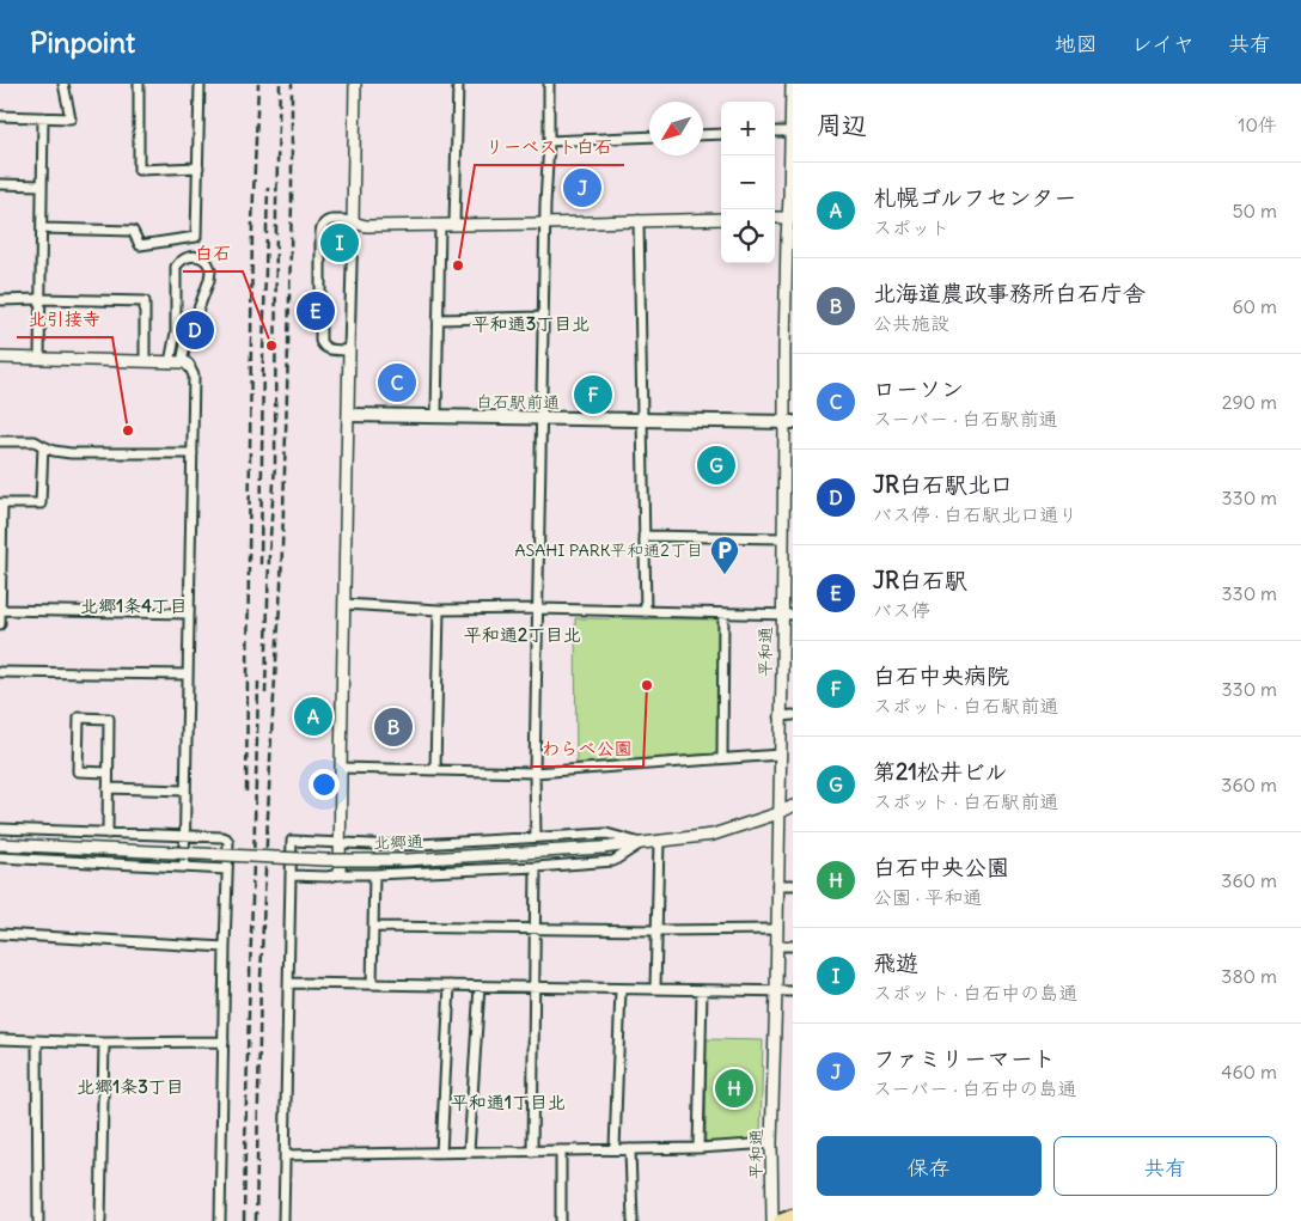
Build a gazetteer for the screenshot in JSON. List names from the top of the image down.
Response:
{
  "streets": {
    "main road": ["白石駅前通"],
    "street": ["平和通", "北郷通"]
  },
  "crossings": [
    ["白石駅前通", "平和通"],
    ["平和通", "北郷通"]
  ],
  "districts": [
    "平和通3丁目北",
    "北郷1条4丁目",
    "平和通2丁目北",
    "北郷1条3丁目",
    "平和通1丁目北"
  ],
  "places": {
    "other": [
      "リーベスト白石",
      "白石",
      "北引接寺",
      "わらべ公園"
    ],
    "parking": ["ASAHI PARK平和通2丁目"]
  },
  "north": "bottom left",
  "page": {
    "header": "Pinpoint",
    "nav": ["地図", "レイヤ", "共有"],
    "heading": ["周辺", "10件"],
    "map_buttons": ["+", "−"],
    "list": [
      {
        "mark": "A",
        "name": "札幌ゴルフセンター",
        "note": "スポット",
        "value": "50 m"
      },
      {
        "mark": "B",
        "name": "北海道農政事務所白石庁舎",
        "note": "公共施設",
        "value": "60 m"
      },
      {
        "mark": "C",
        "name": "ローソン",
        "note": "スーパー · 白石駅前通",
        "value": "290 m"
      },
      {
        "mark": "D",
        "name": "JR白石駅北口",
        "note": "バス停 · 白石駅北口通り",
        "value": "330 m"
      },
      {
        "mark": "E",
        "name": "JR白石駅",
        "note": "バス停",
        "value": "330 m"
      },
      {
        "mark": "F",
        "name": "白石中央病院",
        "note": "スポット · 白石駅前通",
        "value": "330 m"
      },
      {
        "mark": "G",
        "name": "第21松井ビル",
        "note": "スポット · 白石駅前通",
        "value": "360 m"
      },
      {
        "mark": "H",
        "name": "白石中央公園",
        "note": "公園 · 平和通",
        "value": "360 m"
      },
      {
        "mark": "I",
        "name": "飛遊",
        "note": "スポット · 白石中の島通",
        "value": "380 m"
      },
      {
        "mark": "J",
        "name": "ファミリーマート",
        "note": "スーパー · 白石中の島通",
        "value": "460 m"
      }
    ],
    "pins": [
      "J",
      "I",
      "E",
      "D",
      "C",
      "F",
      "G",
      "A",
      "B",
      "H"
    ],
    "buttons": ["保存", "共有"]
  }
}
